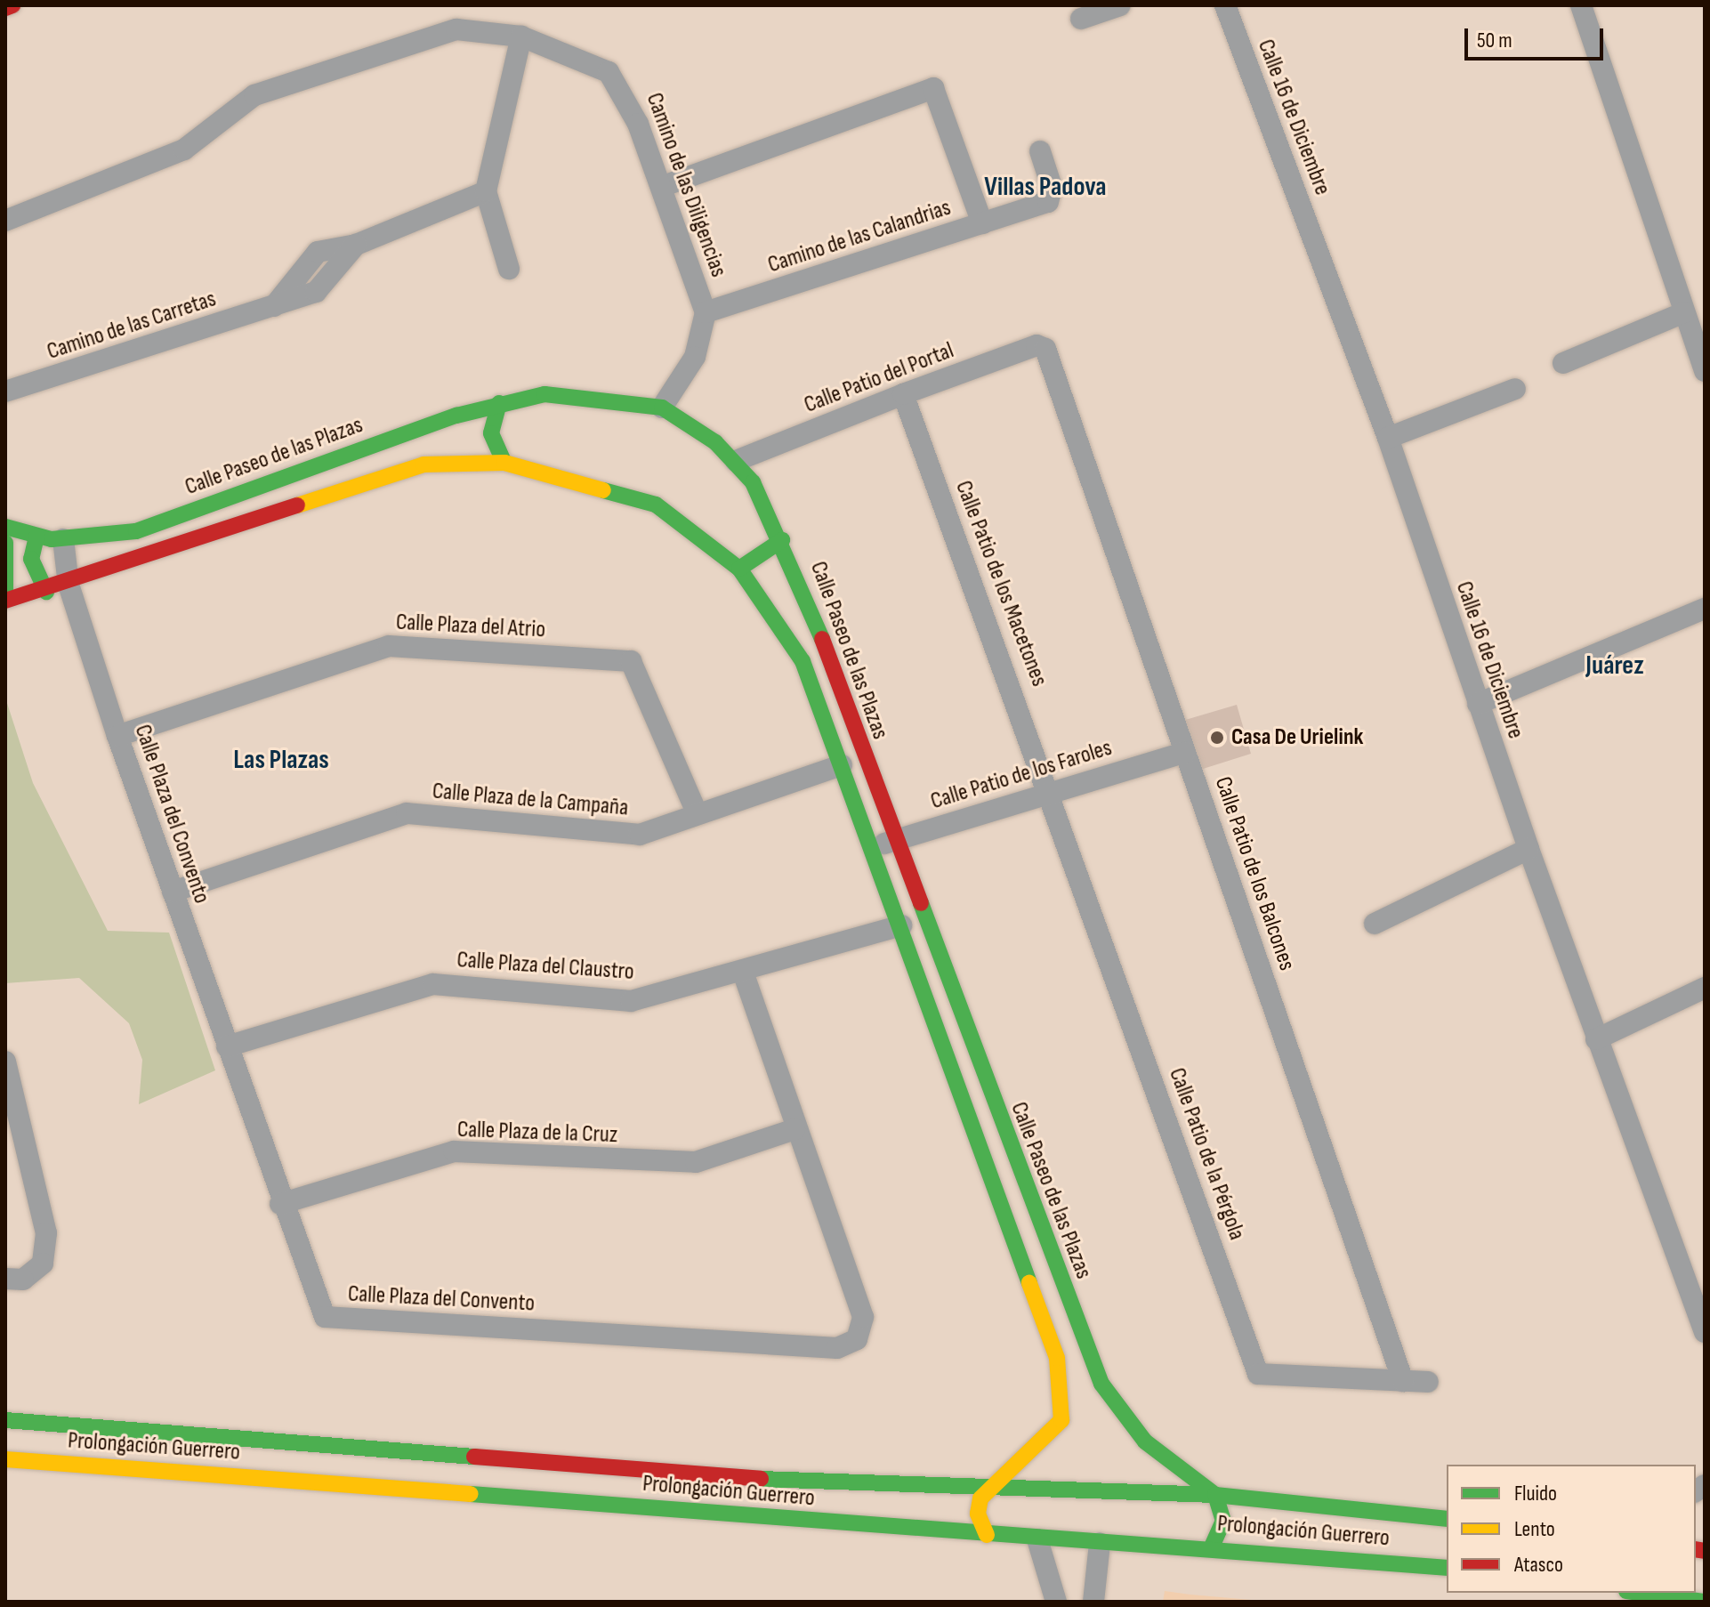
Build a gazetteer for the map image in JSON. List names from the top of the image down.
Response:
{
  "streets": {
    "street": [
      "Calle 16 de Diciembre",
      "Camino de las Diligencias",
      "Camino de las Calandrias",
      "Camino de las Carretas",
      "Calle Patio del Portal",
      "Calle Paseo de las Plazas",
      "Calle Patio de los Macetones",
      "Calle Plaza del Atrio",
      "Calle Patio de los Faroles",
      "Calle Plaza de la Campaña",
      "Calle Plaza del Convento",
      "Calle Patio de los Balcones",
      "Calle Plaza del Claustro",
      "Calle Plaza de la Cruz",
      "Calle Patio de la Pérgola",
      "Prolongación Guerrero"
    ]
  },
  "crossings": [
    ["Camino de las Diligencias", "Camino de las Calandrias"],
    ["Camino de las Diligencias", "Calle Paseo de las Plazas"],
    ["Calle Patio del Portal", "Calle Paseo de las Plazas"],
    ["Calle Patio del Portal", "Calle Patio de los Macetones"],
    ["Calle Patio del Portal", "Calle Patio de los Balcones"],
    ["Calle Paseo de las Plazas", "Calle Patio de los Faroles"],
    ["Calle Paseo de las Plazas", "Calle Plaza de la Campaña"],
    ["Calle Paseo de las Plazas", "Calle Plaza del Convento"],
    ["Calle Paseo de las Plazas", "Calle Plaza del Claustro"],
    ["Calle Paseo de las Plazas", "Prolongación Guerrero"],
    ["Calle Patio de los Macetones", "Calle Patio de los Faroles"],
    ["Calle Patio de los Macetones", "Calle Patio de la Pérgola"],
    ["Calle Plaza del Atrio", "Calle Plaza de la Campaña"],
    ["Calle Plaza del Atrio", "Calle Plaza del Convento"],
    ["Calle Patio de los Faroles", "Calle Patio de los Balcones"],
    ["Calle Patio de los Faroles", "Calle Patio de la Pérgola"],
    ["Calle Plaza de la Campaña", "Calle Plaza del Convento"],
    ["Calle Plaza del Convento", "Calle Plaza del Claustro"],
    ["Calle Plaza del Convento", "Calle Plaza de la Cruz"],
    ["Calle Patio de los Balcones", "Calle Patio de la Pérgola"]
  ],
  "districts": ["Villas Padova", "Juárez", "Las Plazas"],
  "places": ["Casa De Urielink"],
  "legend": ["Fluido", "Lento", "Atasco"],
  "scale_bar": "50 m"
}
